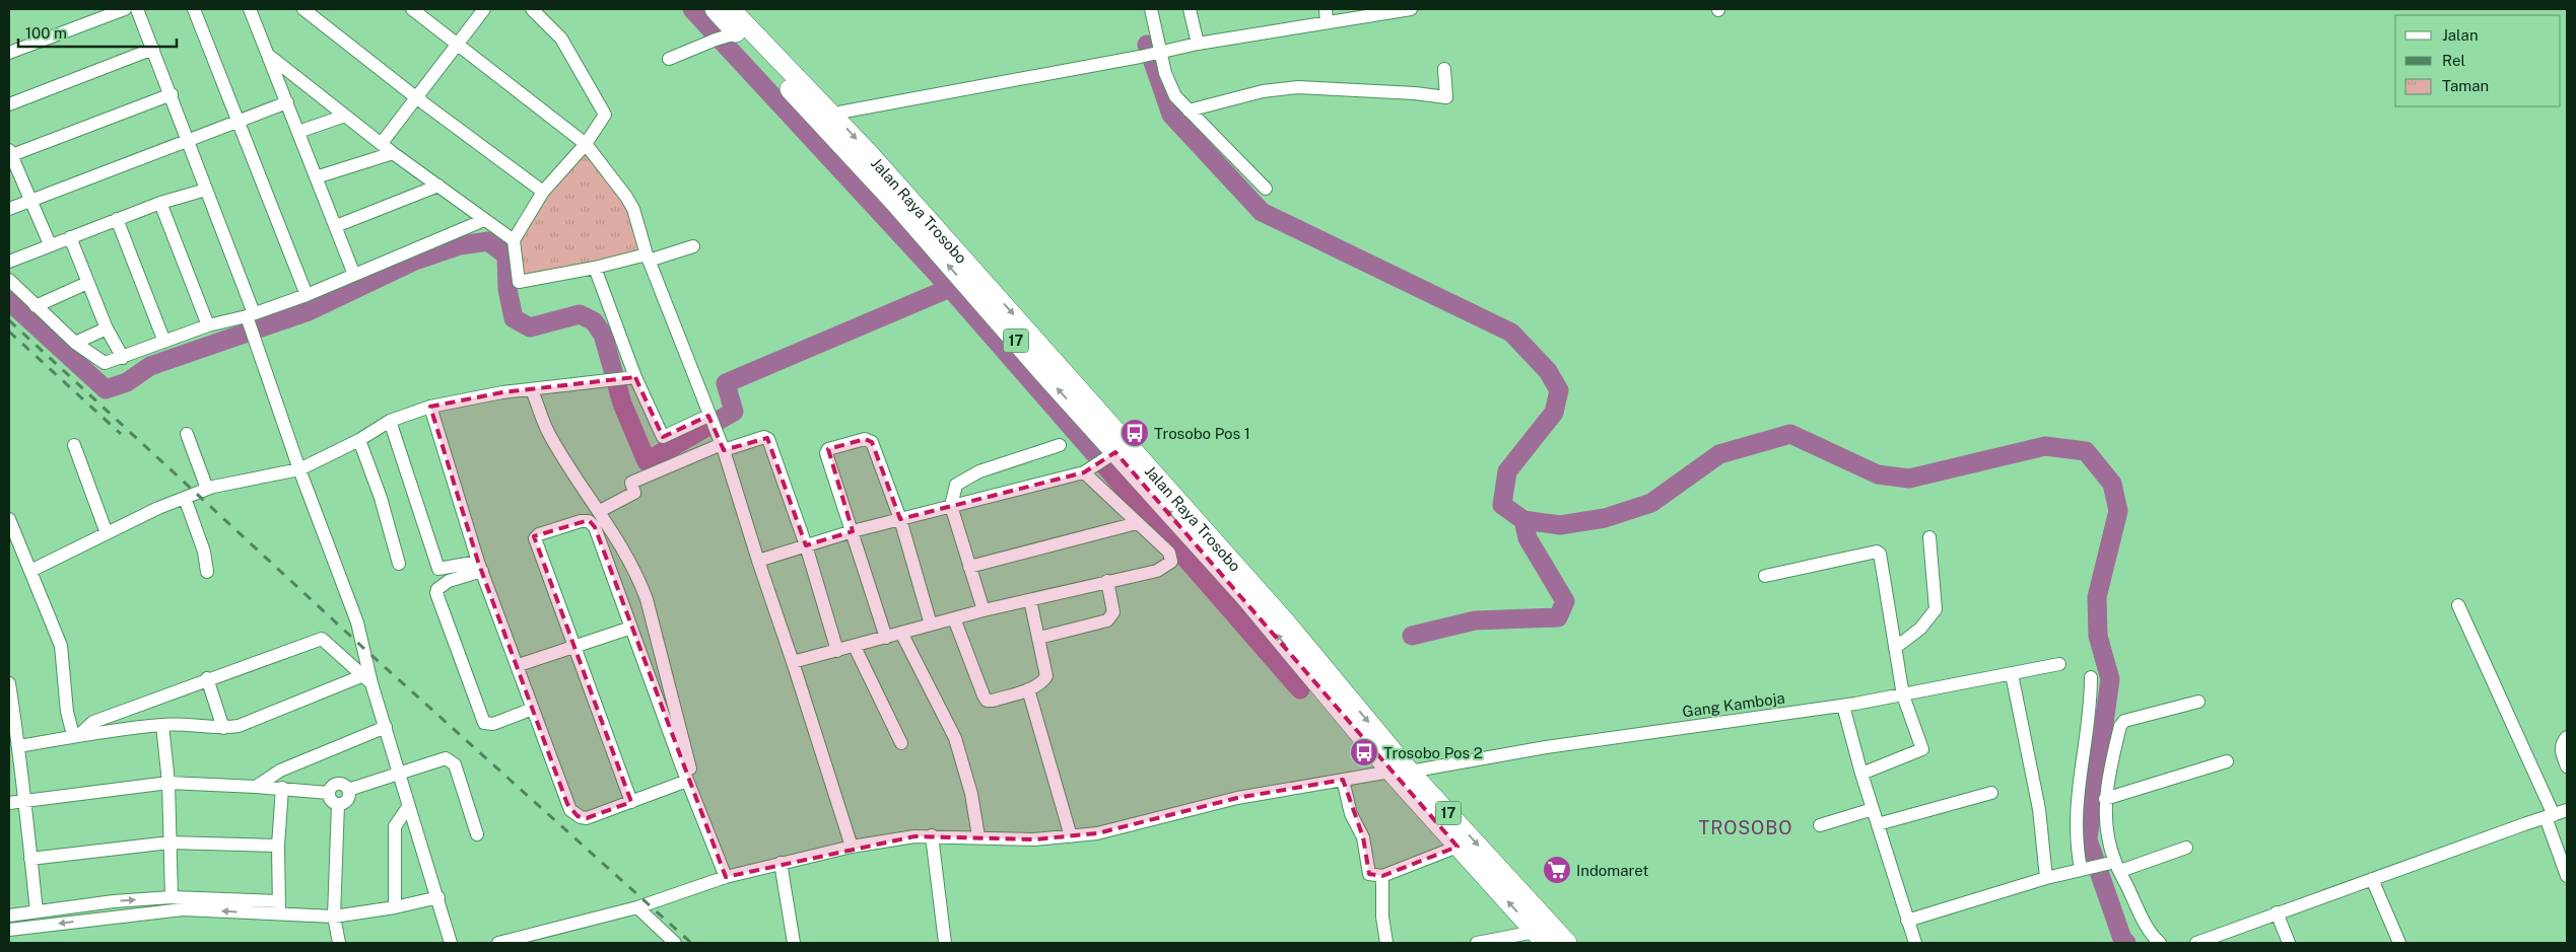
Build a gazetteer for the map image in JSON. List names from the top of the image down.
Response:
{
  "streets": {
    "highway": ["Jalan Raya Trosobo", "17"],
    "street": ["Gang Kamboja"]
  },
  "crossings": [
    ["Jalan Raya Trosobo", "Gang Kamboja"]
  ],
  "districts": ["TROSOBO"],
  "places": {
    "bus stop": ["Trosobo Pos 1", "Trosobo Pos 2"],
    "supermarket": ["Indomaret"]
  },
  "legend": ["Jalan", "Rel", "Taman"],
  "scale_bar": "100 m"
}
